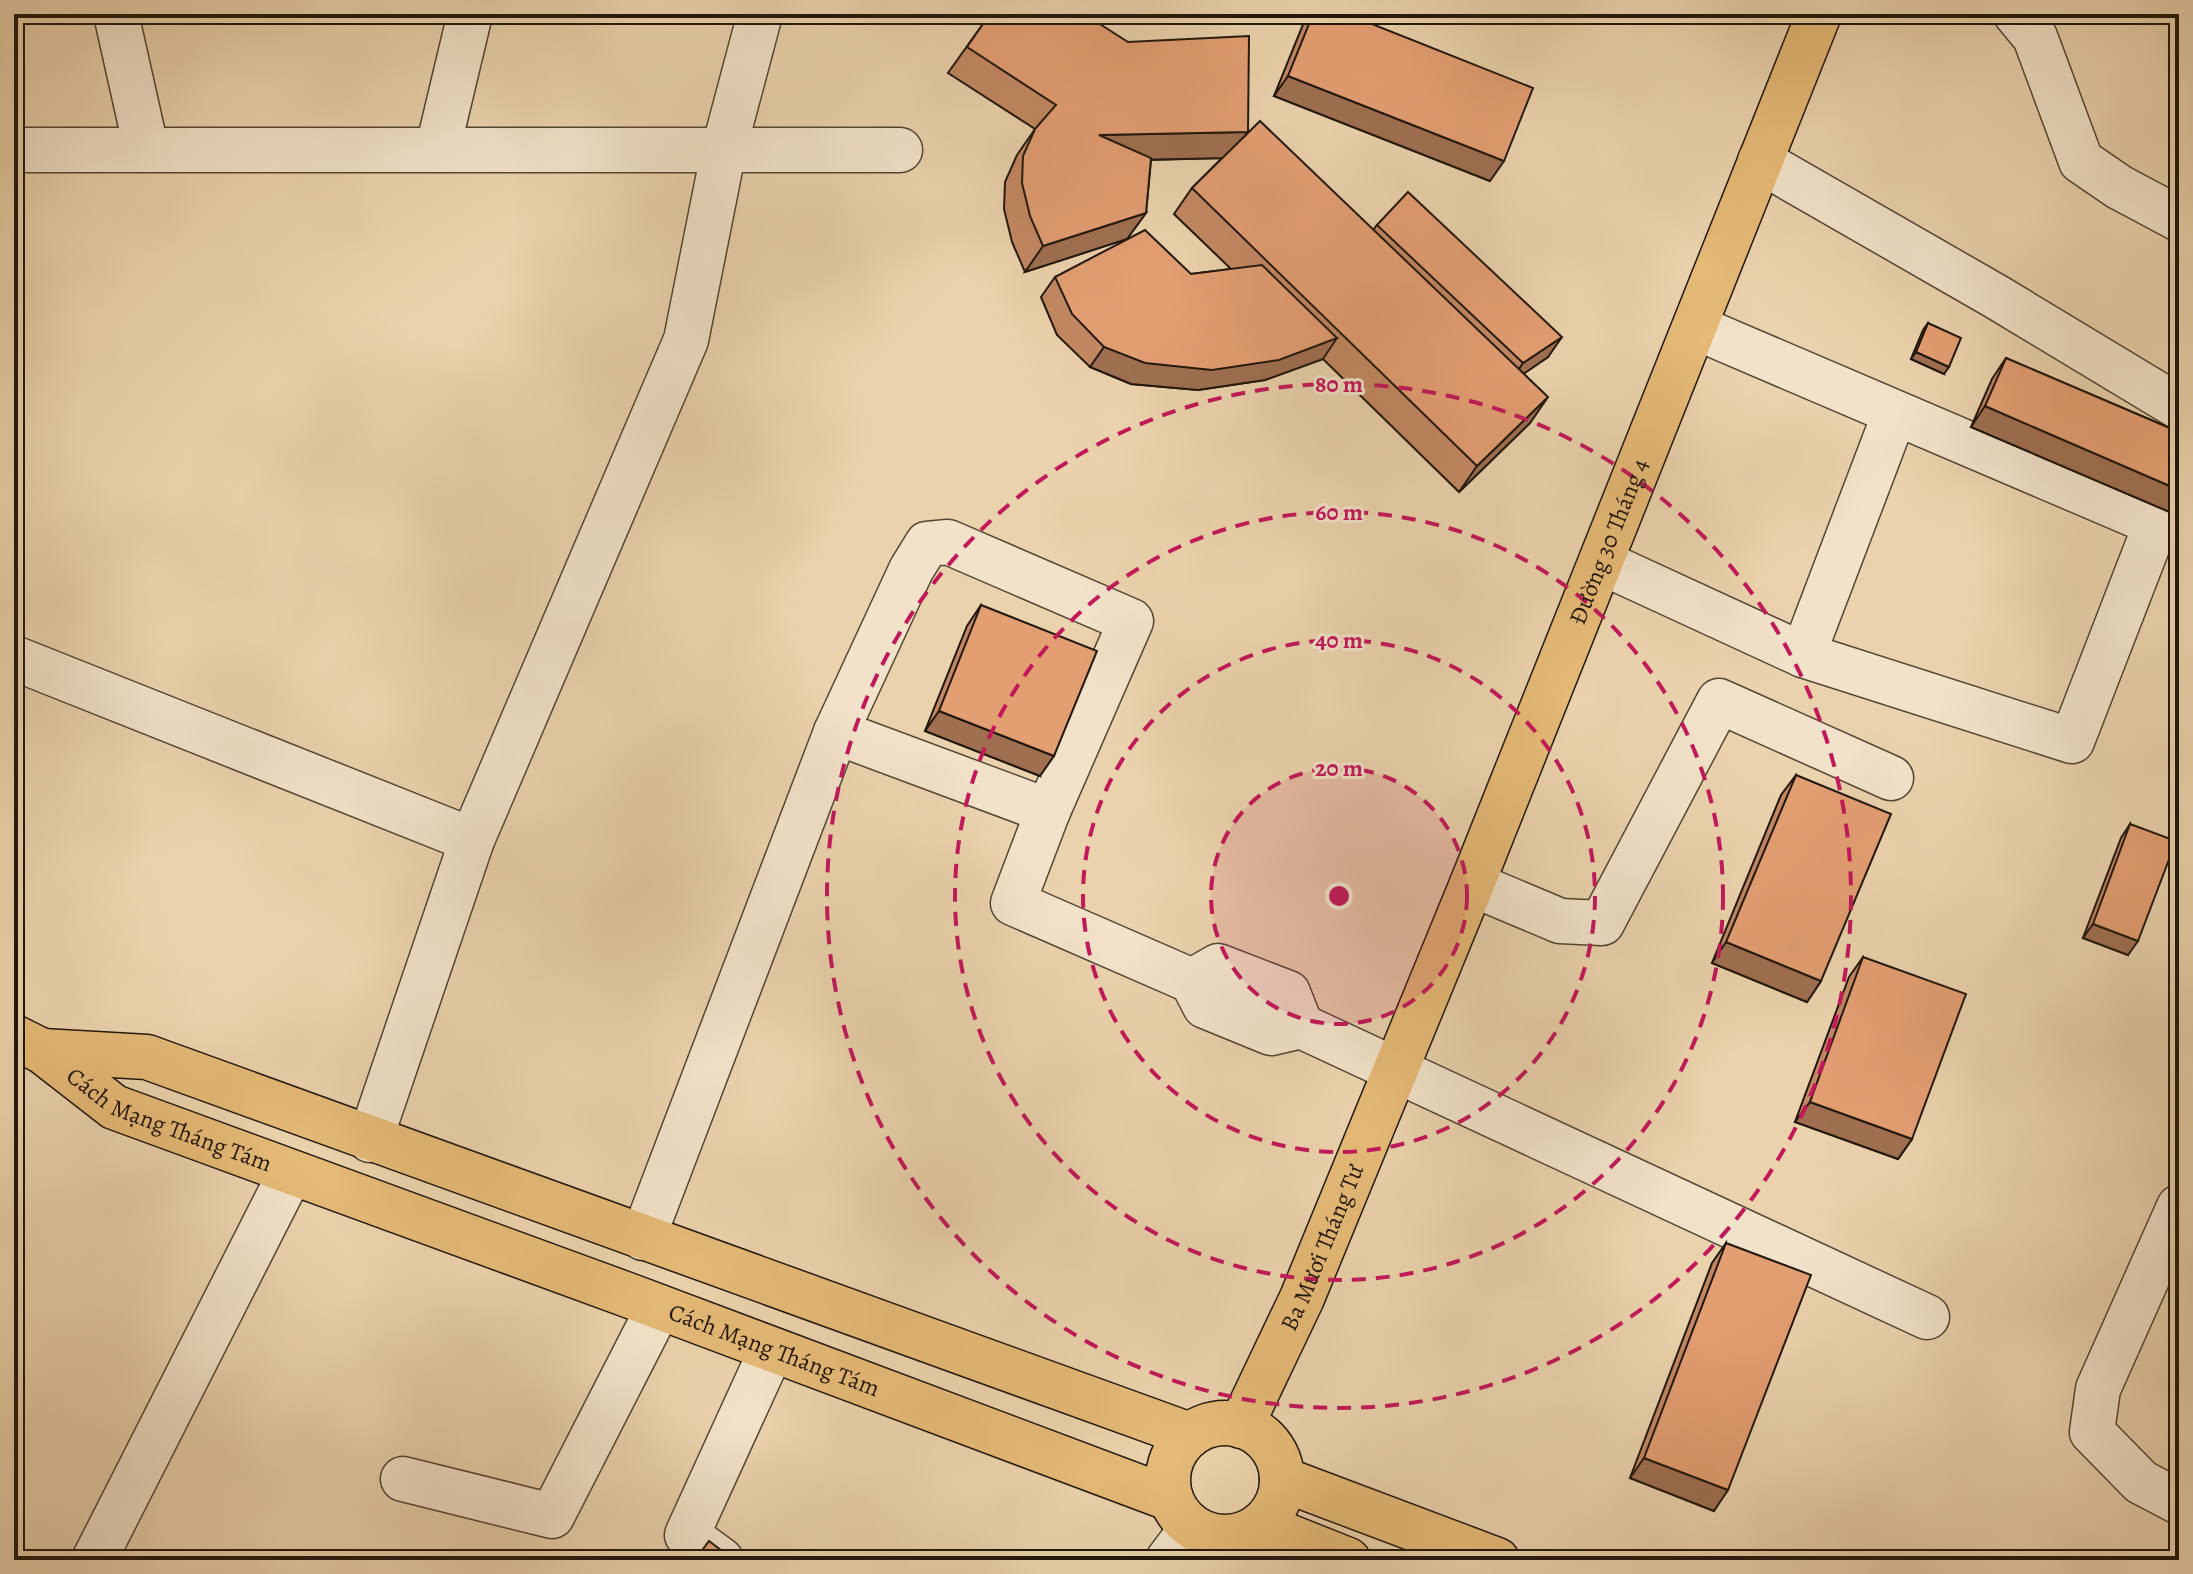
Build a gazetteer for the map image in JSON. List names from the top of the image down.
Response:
{
  "streets": {
    "main road": ["Đường 30 Tháng 4", "Cách Mạng Tháng Tám", "Ba Mươi Tháng Tư"]
  },
  "crossings": [
    ["Đường 30 Tháng 4", "Ba Mươi Tháng Tư"],
    ["Cách Mạng Tháng Tám", "Ba Mươi Tháng Tư"]
  ],
  "rings": [
    "80 m",
    "60 m",
    "40 m",
    "20 m"
  ]
}
